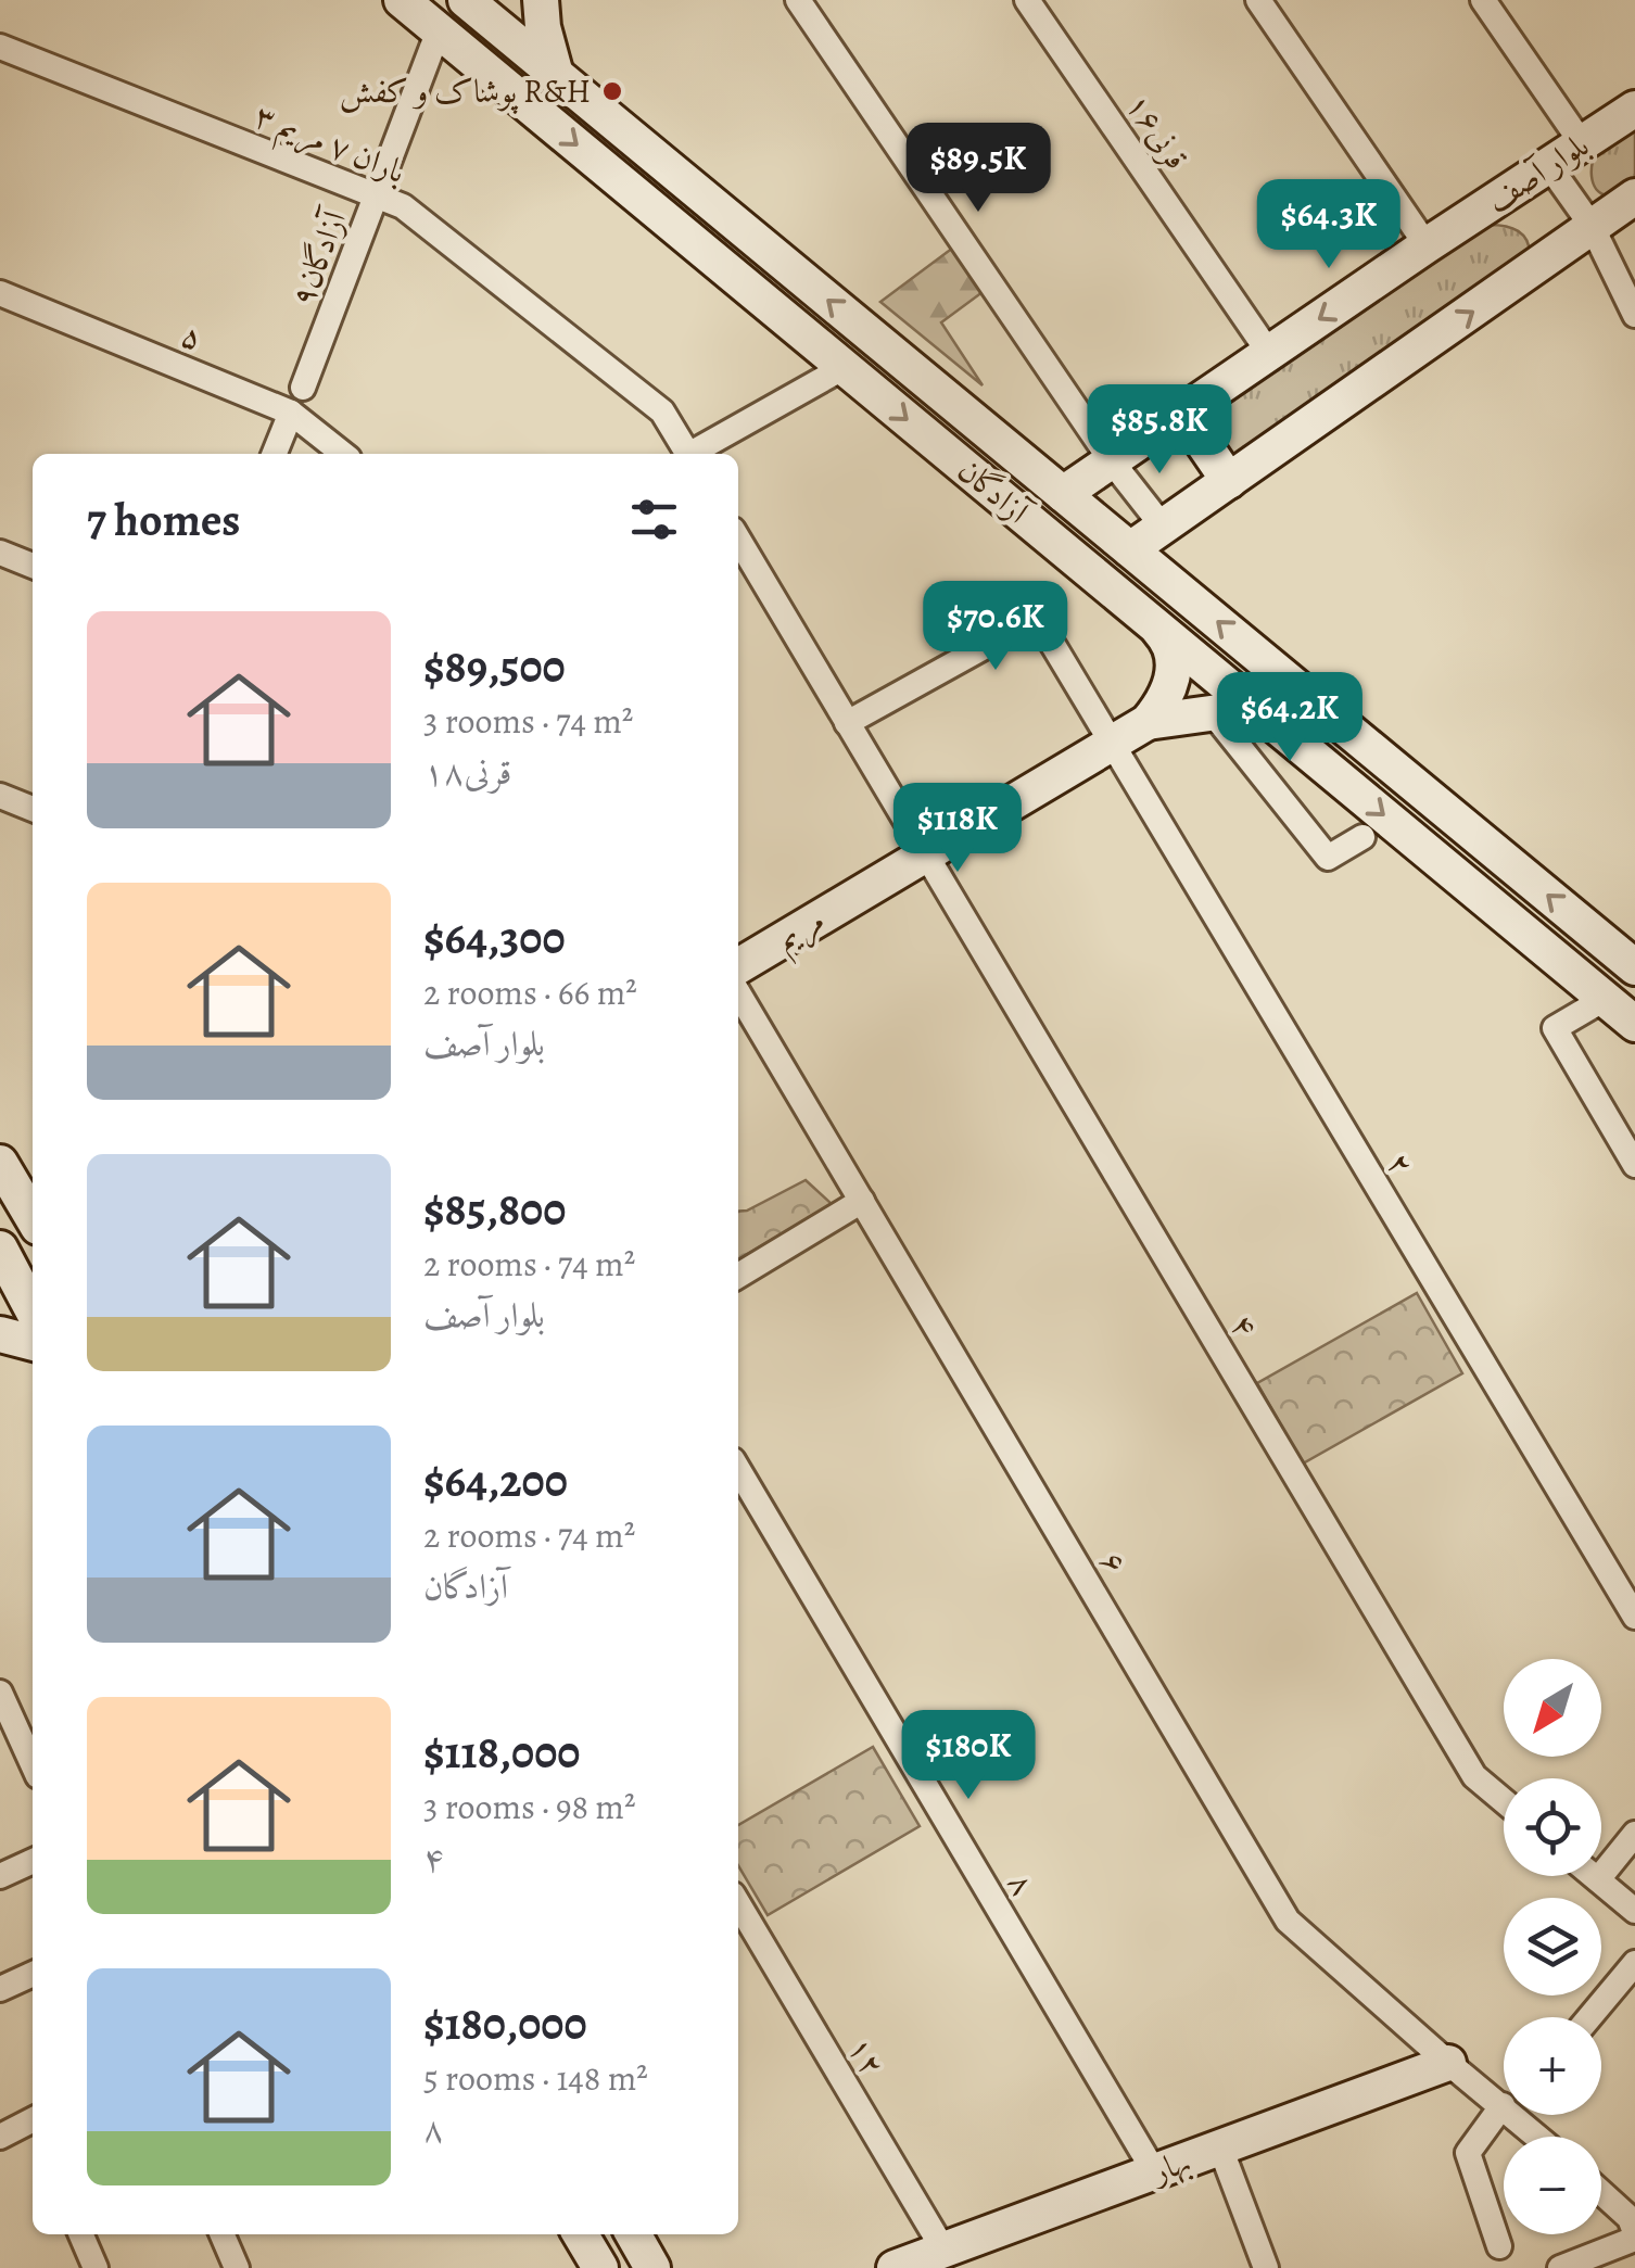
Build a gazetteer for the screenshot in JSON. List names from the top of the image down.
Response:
{
  "streets": {
    "main road": [
      "بلوار آصف",
      "آزادگان",
      "مریم",
      "بهار"
    ],
    "street": [
      "قرنی۱۶",
      "باران ۷ مریم ۳",
      "آزادگان۹",
      "۵",
      "۲",
      "۴",
      "۶",
      "۸",
      "۱۲"
    ]
  },
  "crossings": [
    ["قرنی۱۶", "بلوار آصف"],
    ["باران ۷ مریم ۳", "آزادگان۹"],
    ["بلوار آصف", "آزادگان"],
    ["آزادگان۹", "آزادگان"],
    ["مریم", "۲"],
    ["مریم", "۴"],
    ["۲", "۴"],
    ["۶", "بهار"],
    ["۸", "بهار"],
    ["۱۲", "بهار"]
  ],
  "places": ["پوشاک و کفش R&H"],
  "north": "bottom left",
  "page": {
    "price": [
      "$89.5K",
      "$64.3K",
      "$85.8K",
      "$70.6K",
      "$64.2K",
      "$118K",
      "$180K"
    ],
    "heading": "7 homes",
    "list": [
      {
        "name": "$89,500",
        "note": "3 rooms · 74 m² · قرنی۱۸"
      },
      {
        "name": "$64,300",
        "note": "2 rooms · 66 m² · بلوار آصف"
      },
      {
        "name": "$85,800",
        "note": "2 rooms · 74 m² · بلوار آصف"
      },
      {
        "name": "$64,200",
        "note": "2 rooms · 74 m² · آزادگان"
      },
      {
        "name": "$118,000",
        "note": "3 rooms · 98 m² · ۴"
      },
      {
        "name": "$180,000",
        "note": "5 rooms · 148 m² · ۸"
      }
    ],
    "map_buttons": ["+", "−"]
  }
}
